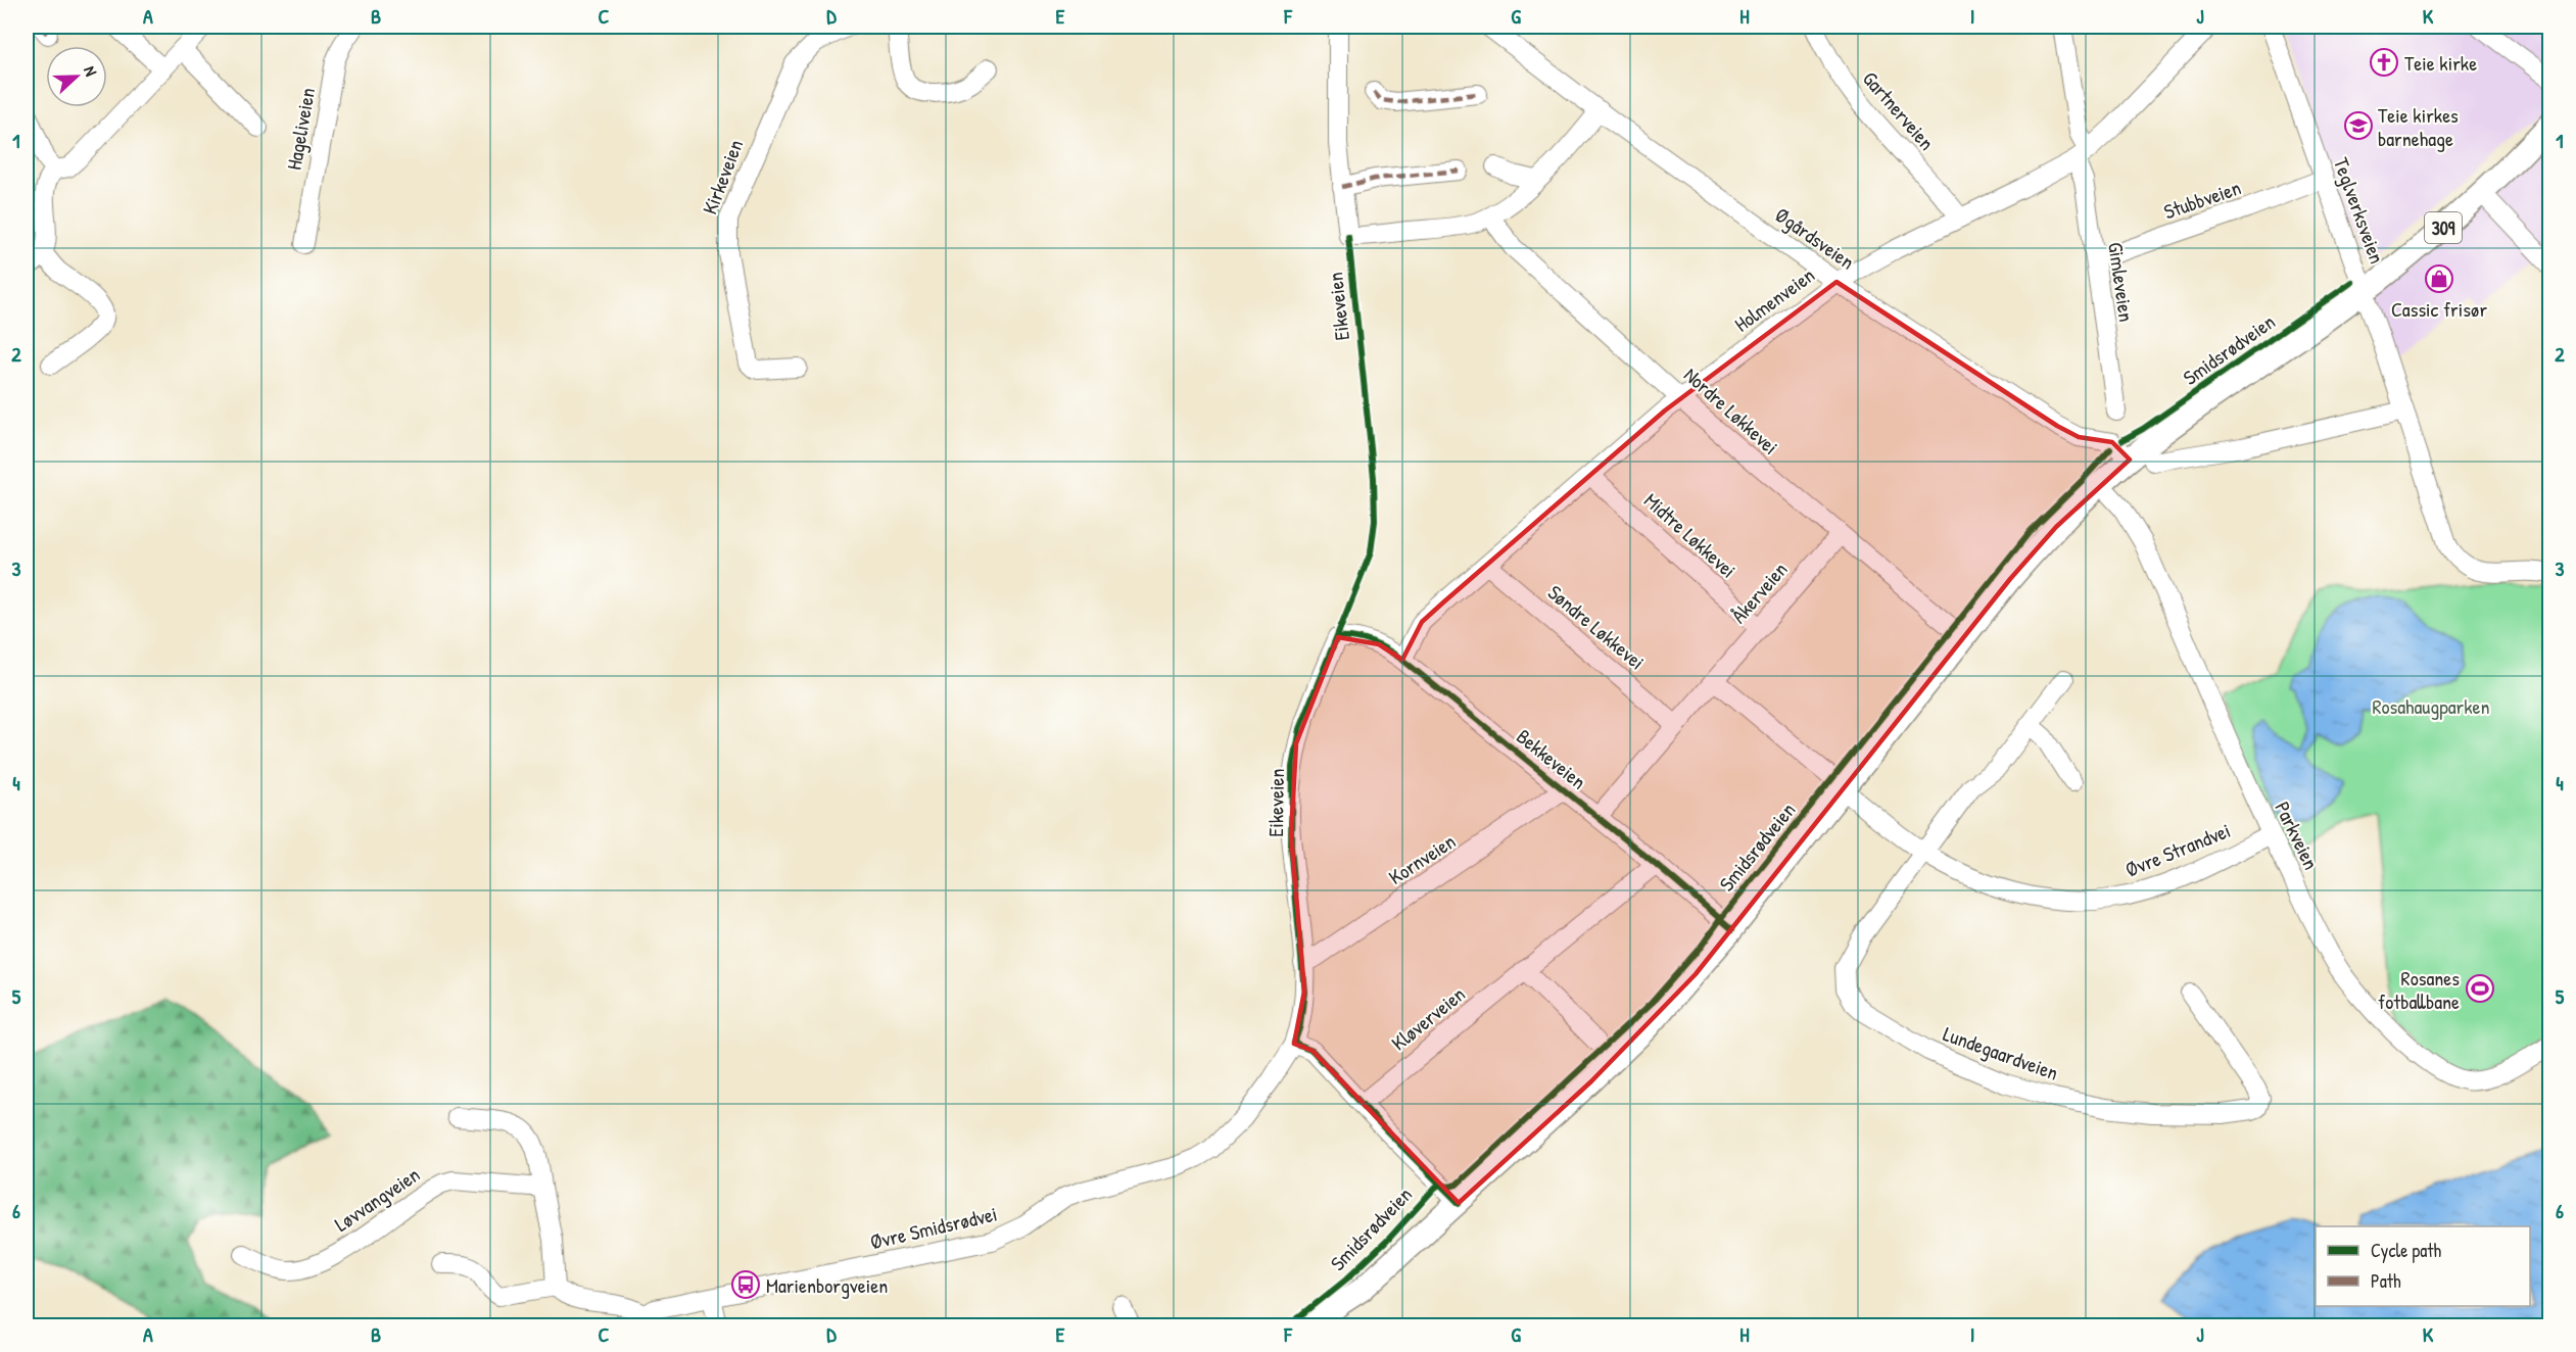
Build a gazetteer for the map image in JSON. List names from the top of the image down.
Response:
{
  "streets": {
    "main road": ["309", "Smidsrødveien"],
    "street": [
      "Gartnerveien",
      "Hageliveien",
      "Kirkeveien",
      "Stubbveien",
      "Teglverksveien",
      "Øgårdsveien",
      "Gimleveien",
      "Holmenveien",
      "Eikeveien",
      "Nordre Løkkevei",
      "Midtre Løkkevei",
      "Åkerveien",
      "Søndre Løkkevei",
      "Bekkeveien",
      "Parkveien",
      "Øvre Strandvei",
      "Kornveien",
      "Kløverveien",
      "Lundegaardveien",
      "Løvvangveien",
      "Øvre Smidsrødvei"
    ]
  },
  "crossings": [
    ["Gartnerveien", "Holmenveien"],
    ["Stubbveien", "Teglverksveien"],
    ["Stubbveien", "Gimleveien"],
    ["Teglverksveien", "Smidsrødveien"],
    ["Øgårdsveien", "Holmenveien"],
    ["Øgårdsveien", "Smidsrødveien"],
    ["Gimleveien", "Holmenveien"],
    ["Holmenveien", "Nordre Løkkevei"],
    ["Holmenveien", "Midtre Løkkevei"],
    ["Holmenveien", "Søndre Løkkevei"],
    ["Holmenveien", "Bekkeveien"],
    ["Eikeveien", "Bekkeveien"],
    ["Eikeveien", "Kornveien"],
    ["Eikeveien", "Øvre Smidsrødvei"],
    ["Smidsrødveien", "Bekkeveien"],
    ["Smidsrødveien", "Parkveien"],
    ["Smidsrødveien", "Øvre Strandvei"],
    ["Nordre Løkkevei", "Åkerveien"],
    ["Midtre Løkkevei", "Åkerveien"],
    ["Åkerveien", "Søndre Løkkevei"],
    ["Åkerveien", "Bekkeveien"],
    ["Bekkeveien", "Kornveien"],
    ["Bekkeveien", "Kløverveien"],
    ["Parkveien", "Øvre Strandvei"],
    ["Øvre Strandvei", "Lundegaardveien"]
  ],
  "parks": ["Rosahaugparken"],
  "places": {
    "church": ["Teie kirke"],
    "school or university": ["Teie kirkes barnehage"],
    "shop": ["Cassic frisør"],
    "sports": ["Rosanes fotballbane"],
    "bus stop": ["Marienborgveien"]
  },
  "legend": ["Cycle path", "Path"],
  "north": "right",
  "grid": {
    "columns": [
      "A",
      "B",
      "C",
      "D",
      "E",
      "F",
      "G",
      "H",
      "I",
      "J",
      "K"
    ],
    "rows": [
      "1",
      "2",
      "3",
      "4",
      "5",
      "6"
    ]
  }
}
